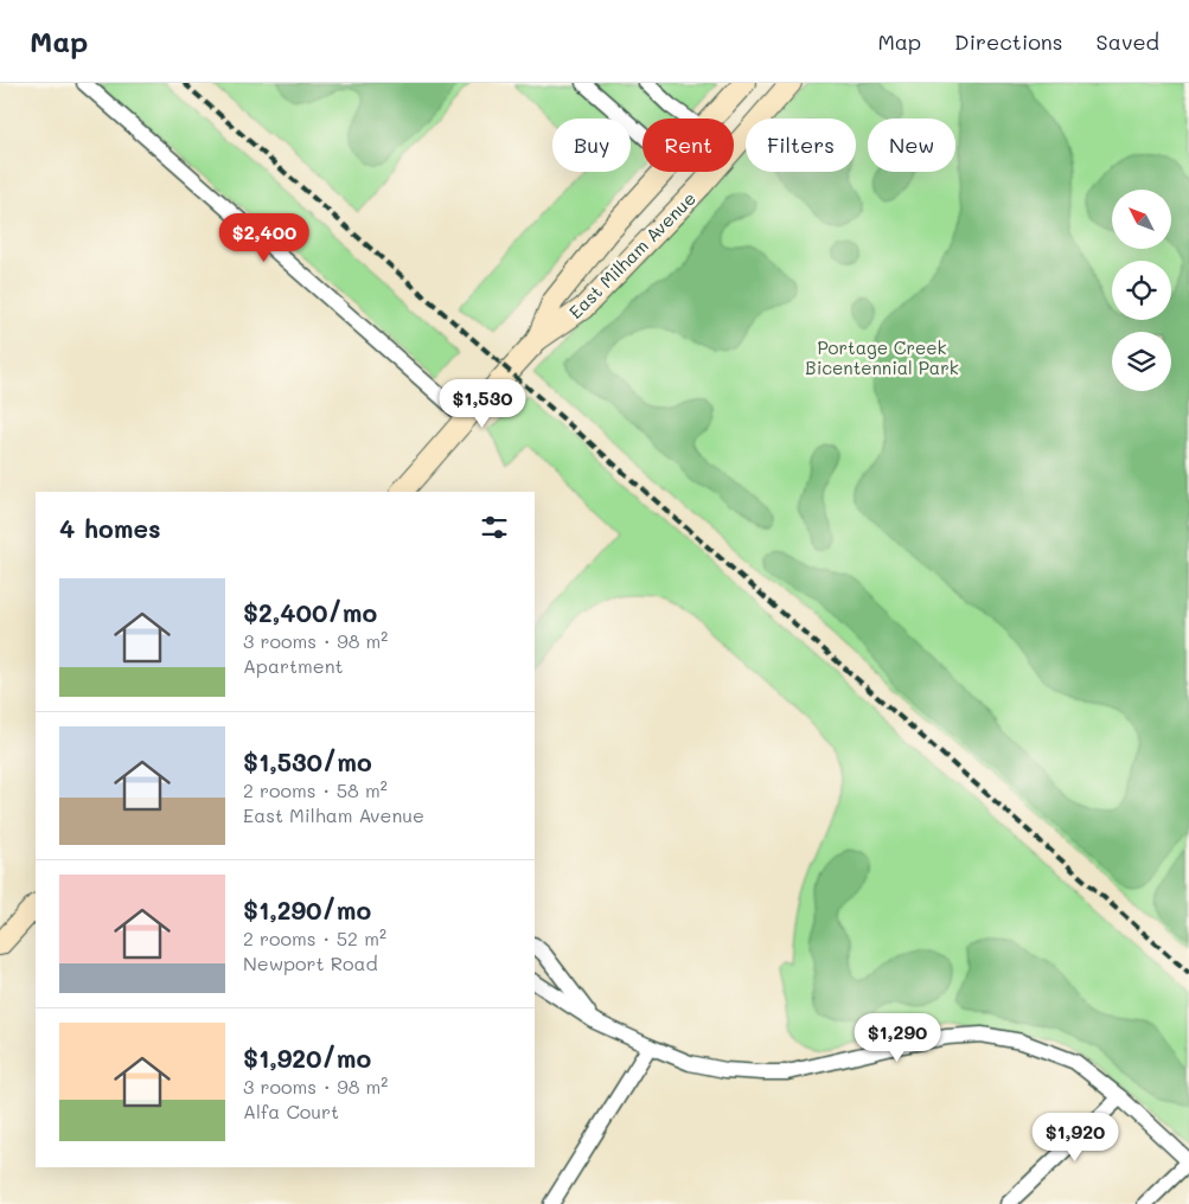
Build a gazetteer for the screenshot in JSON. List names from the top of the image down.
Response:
{
  "streets": {
    "street": ["East Milham Avenue"]
  },
  "parks": ["Portage Creek Bicentennial Park"],
  "north": "top left",
  "page": {
    "header": "Map",
    "nav": ["Map", "Directions", "Saved"],
    "chip": [
      "Buy",
      "Rent",
      "Filters",
      "New"
    ],
    "price": [
      "$2,400",
      "$1,530",
      "$1,290",
      "$1,920"
    ],
    "heading": "4 homes",
    "list": [
      {
        "name": "$2,400/mo",
        "note": "3 rooms · 98 m² · Apartment"
      },
      {
        "name": "$1,530/mo",
        "note": "2 rooms · 58 m² · East Milham Avenue"
      },
      {
        "name": "$1,290/mo",
        "note": "2 rooms · 52 m² · Newport Road"
      },
      {
        "name": "$1,920/mo",
        "note": "3 rooms · 98 m² · Alfa Court"
      }
    ]
  }
}
